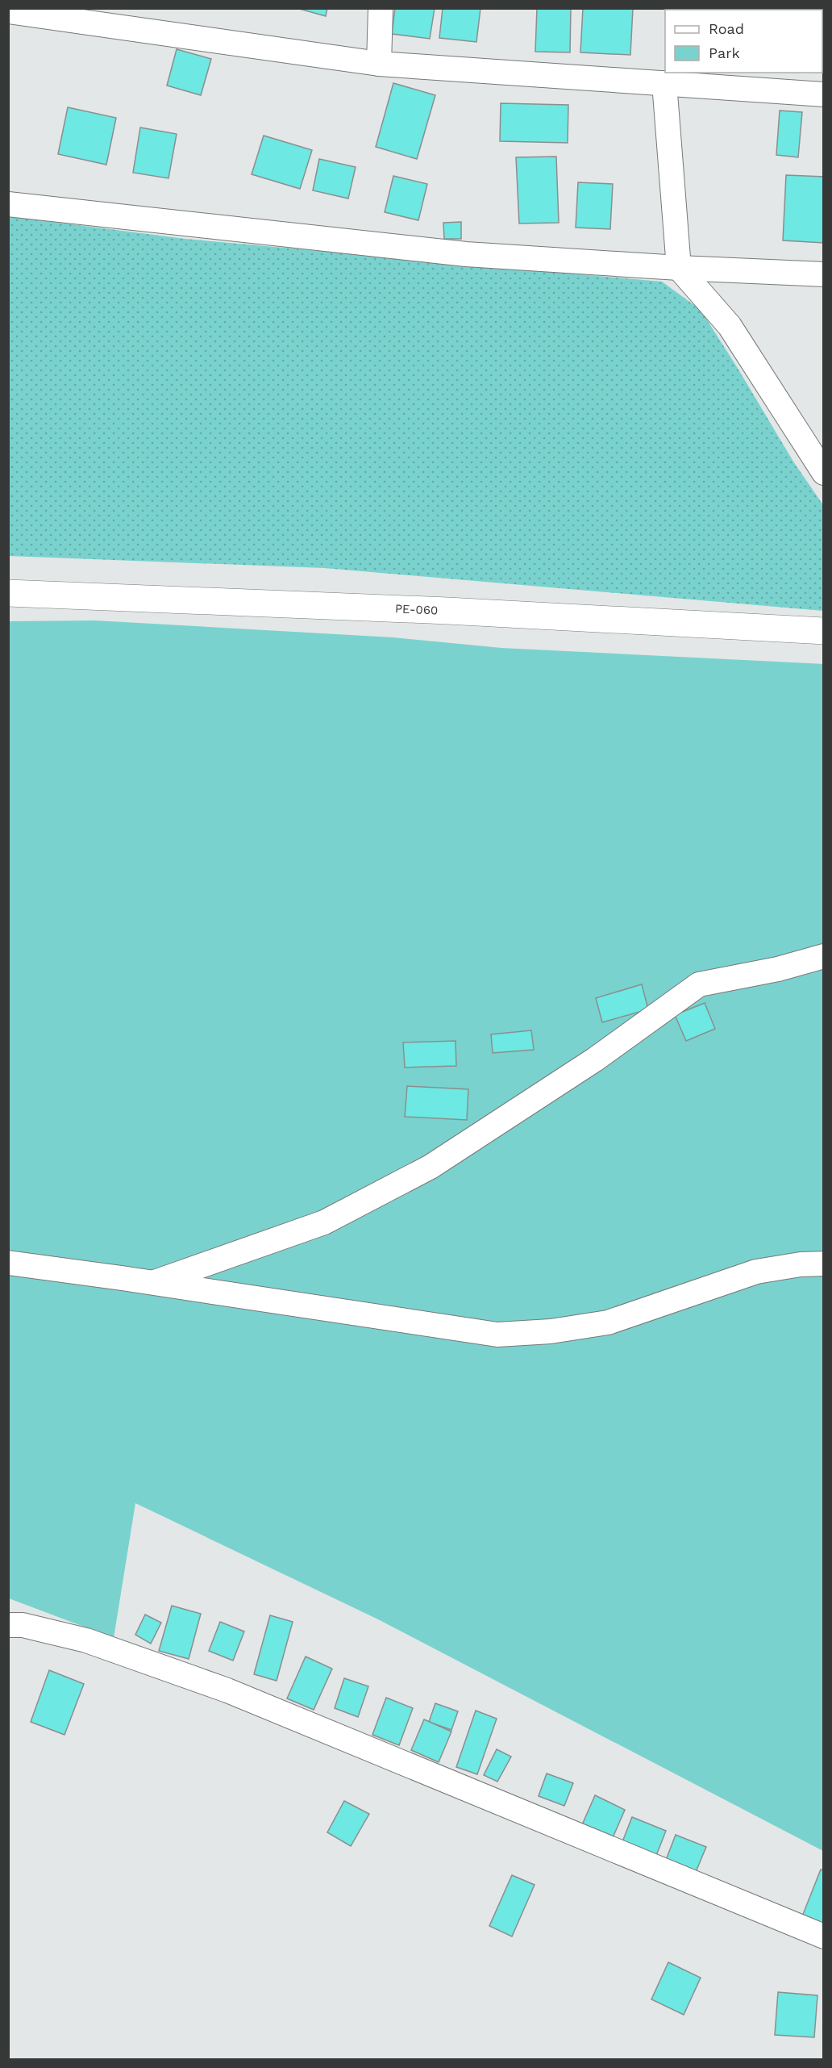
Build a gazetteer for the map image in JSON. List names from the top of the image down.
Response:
{
  "streets": {
    "main road": ["PE-060"]
  },
  "legend": ["Road", "Park"]
}
